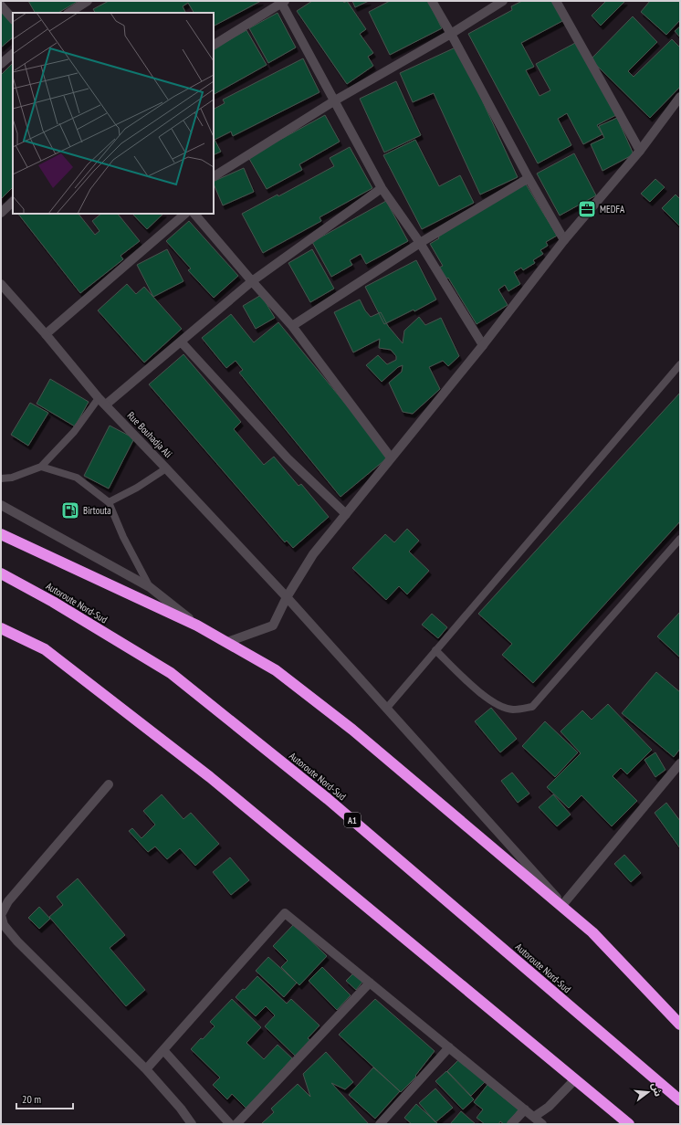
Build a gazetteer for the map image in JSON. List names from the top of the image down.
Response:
{
  "streets": {
    "highway": ["Autoroute Nord-Sud", "A1"],
    "street": ["Rue Bouhadja Ali"]
  },
  "places": {
    "office": ["MEDFA"],
    "fuel station": ["Birtouta"]
  },
  "scale_bar": "20 m",
  "north": "right"
}
